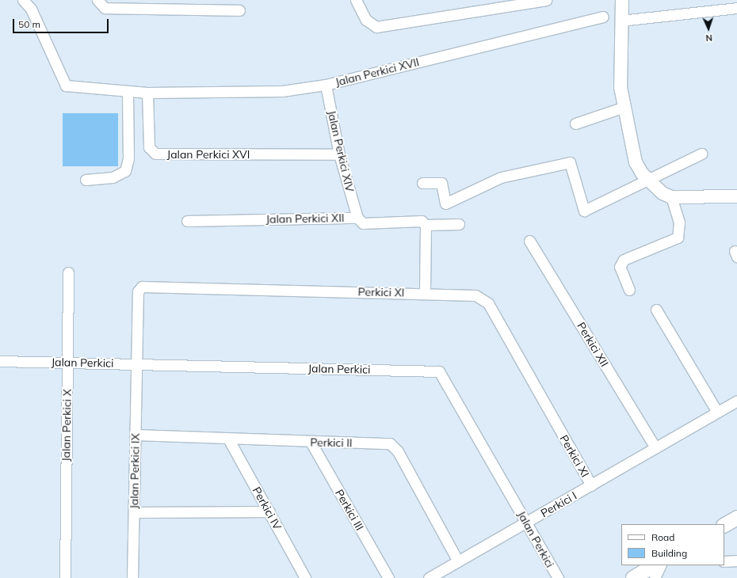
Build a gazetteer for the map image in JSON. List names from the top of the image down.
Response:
{
  "streets": {
    "street": [
      "Jalan Perkici XVII",
      "Jalan Perkici XIV",
      "Jalan Perkici XVI",
      "Jalan Perkici XII",
      "Perkici XI",
      "Perkici XII",
      "Jalan Perkici",
      "Jalan Perkici X",
      "Perkici II",
      "Jalan Perkici IX",
      "Perkici I",
      "Perkici IV",
      "Perkici III"
    ]
  },
  "crossings": [
    ["Jalan Perkici XVII", "Jalan Perkici XIV"],
    ["Jalan Perkici XVII", "Jalan Perkici XVI"],
    ["Jalan Perkici XIV", "Jalan Perkici XVI"],
    ["Jalan Perkici XIV", "Jalan Perkici XII"],
    ["Perkici XI", "Jalan Perkici"],
    ["Perkici XI", "Jalan Perkici IX"],
    ["Perkici XI", "Perkici I"],
    ["Perkici XII", "Perkici I"],
    ["Jalan Perkici", "Jalan Perkici X"],
    ["Jalan Perkici", "Jalan Perkici IX"],
    ["Jalan Perkici", "Perkici I"],
    ["Perkici II", "Jalan Perkici IX"],
    ["Perkici II", "Perkici I"],
    ["Perkici II", "Perkici IV"],
    ["Perkici II", "Perkici III"]
  ],
  "legend": ["Road", "Building"],
  "scale_bar": "50 m",
  "north": "bottom"
}
